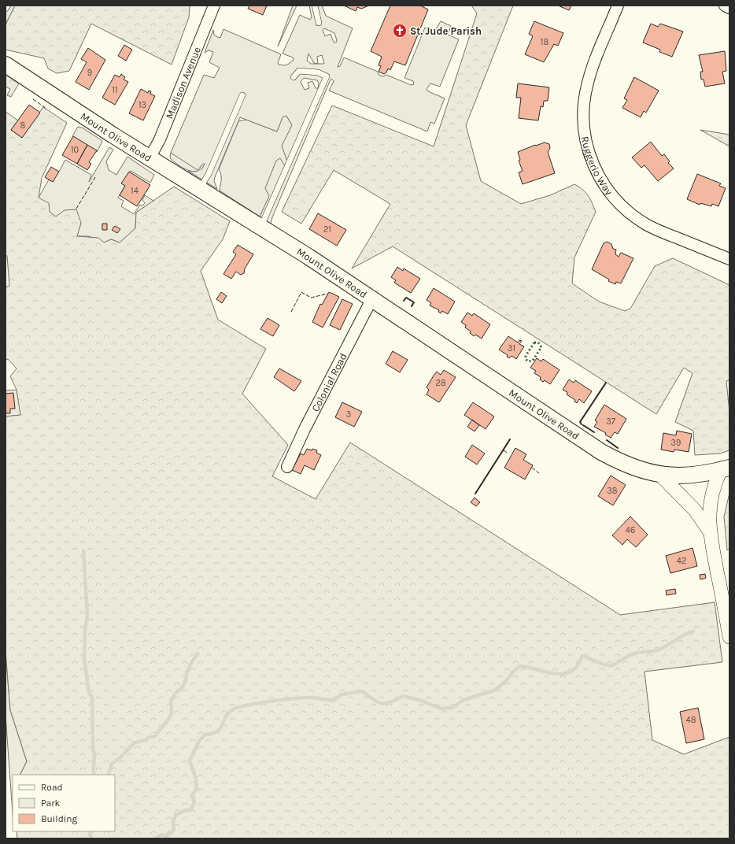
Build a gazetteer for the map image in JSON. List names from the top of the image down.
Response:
{
  "streets": {
    "main road": ["Mount Olive Road"],
    "street": ["Madison Avenue", "Ruggerio Way", "Colonial Road"]
  },
  "crossings": [
    ["Madison Avenue", "Mount Olive Road"],
    ["Mount Olive Road", "Colonial Road"]
  ],
  "places": {
    "church": ["St. Jude Parish"]
  },
  "house_numbers": [
    "18",
    "9",
    "11",
    "13",
    "8",
    "10",
    "14",
    "21",
    "31",
    "28",
    "3",
    "37",
    "39",
    "38",
    "46",
    "42",
    "48"
  ],
  "legend": ["Road", "Park", "Building"]
}
